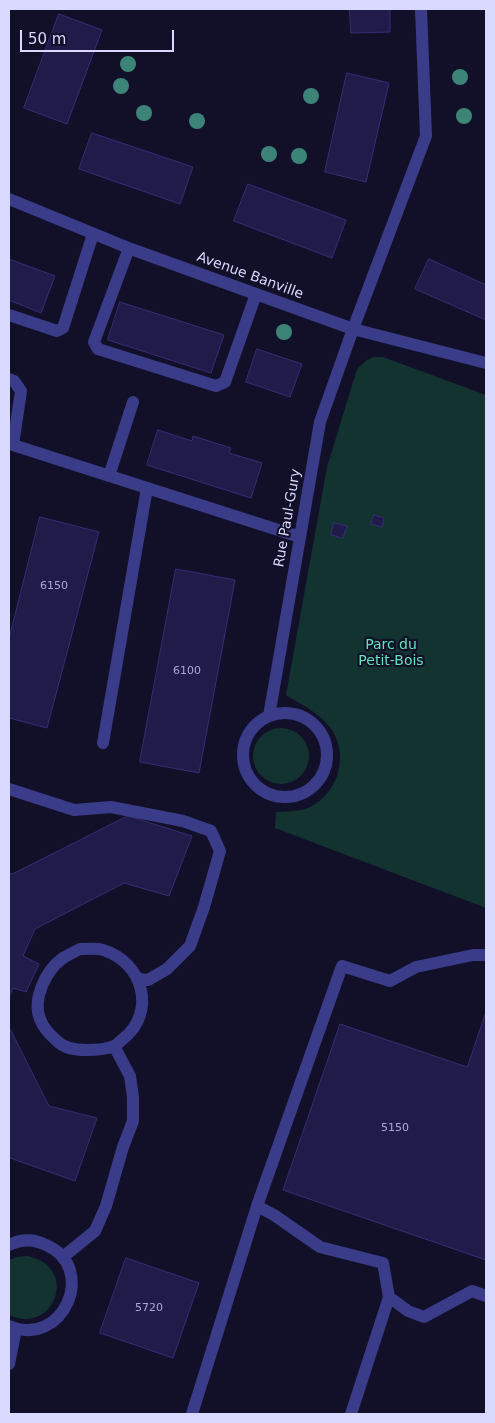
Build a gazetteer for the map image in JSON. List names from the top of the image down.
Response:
{
  "streets": {
    "street": ["Avenue Banville", "Rue Paul-Gury"]
  },
  "crossings": [
    ["Avenue Banville", "Rue Paul-Gury"]
  ],
  "parks": ["Parc du Petit-Bois"],
  "house_numbers": [
    "6150",
    "6100",
    "5150",
    "5720"
  ],
  "scale_bar": "50 m"
}
